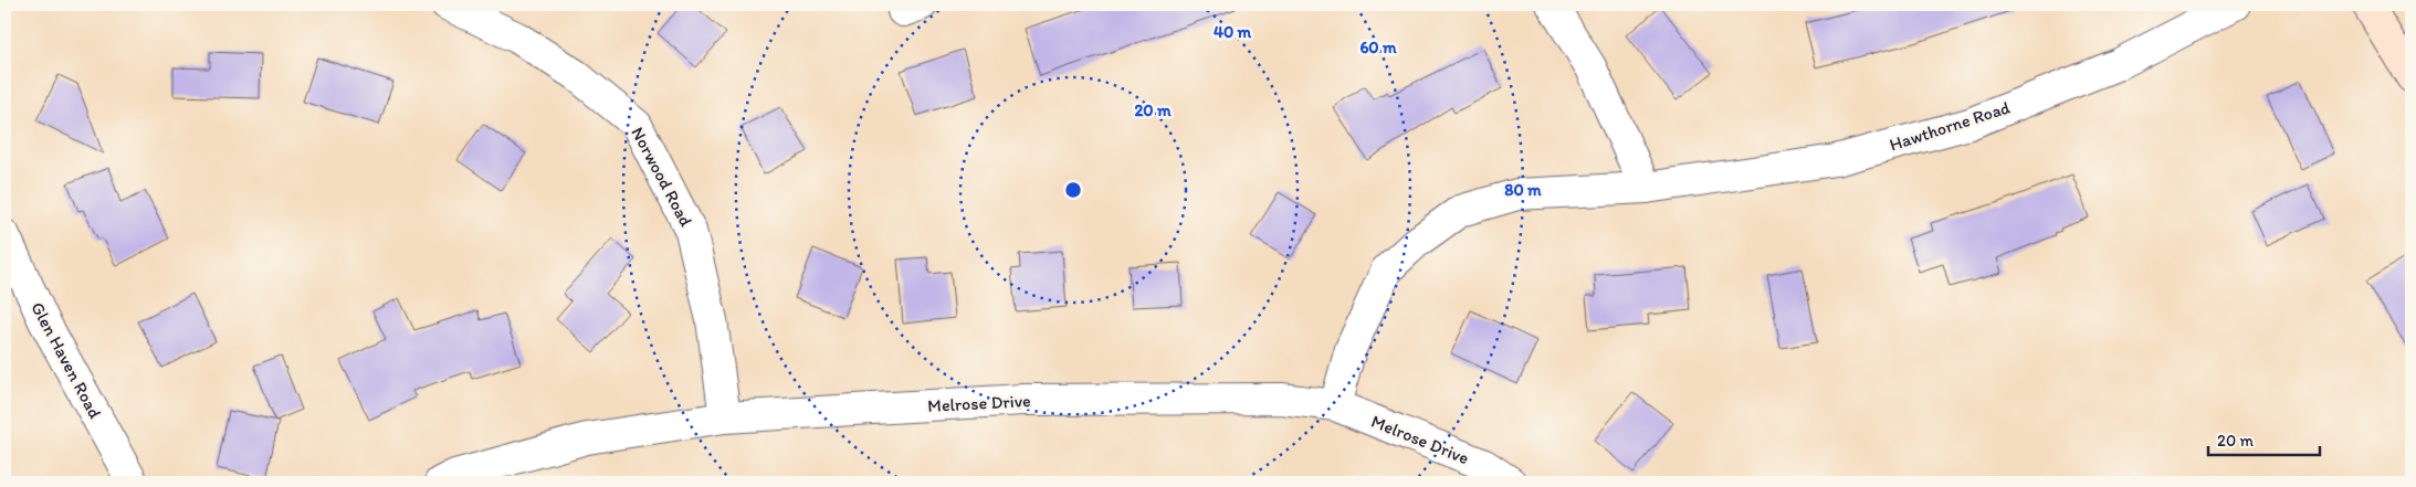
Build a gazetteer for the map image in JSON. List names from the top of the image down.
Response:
{
  "streets": {
    "street": [
      "Hawthorne Road",
      "Norwood Road",
      "Glen Haven Road",
      "Melrose Drive"
    ]
  },
  "crossings": [
    ["Hawthorne Road", "Melrose Drive"],
    ["Norwood Road", "Melrose Drive"]
  ],
  "scale_bar": "20 m",
  "rings": [
    "40 m",
    "60 m",
    "20 m",
    "80 m"
  ]
}
